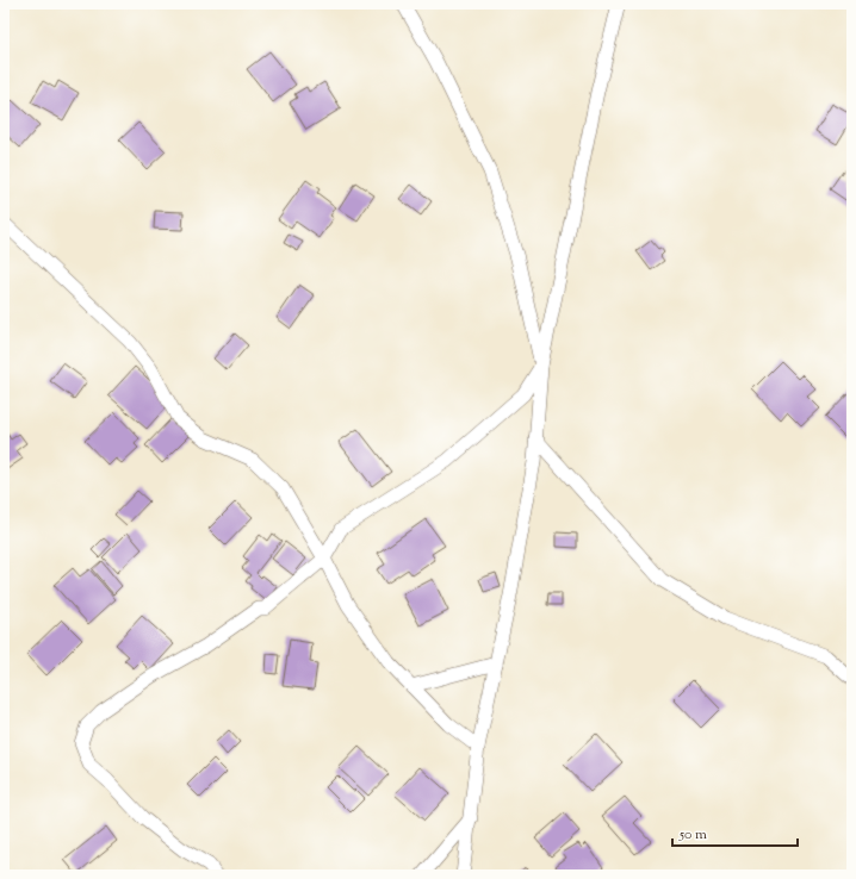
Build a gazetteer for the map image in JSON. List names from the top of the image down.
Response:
{
  "scale_bar": "50 m"
}
